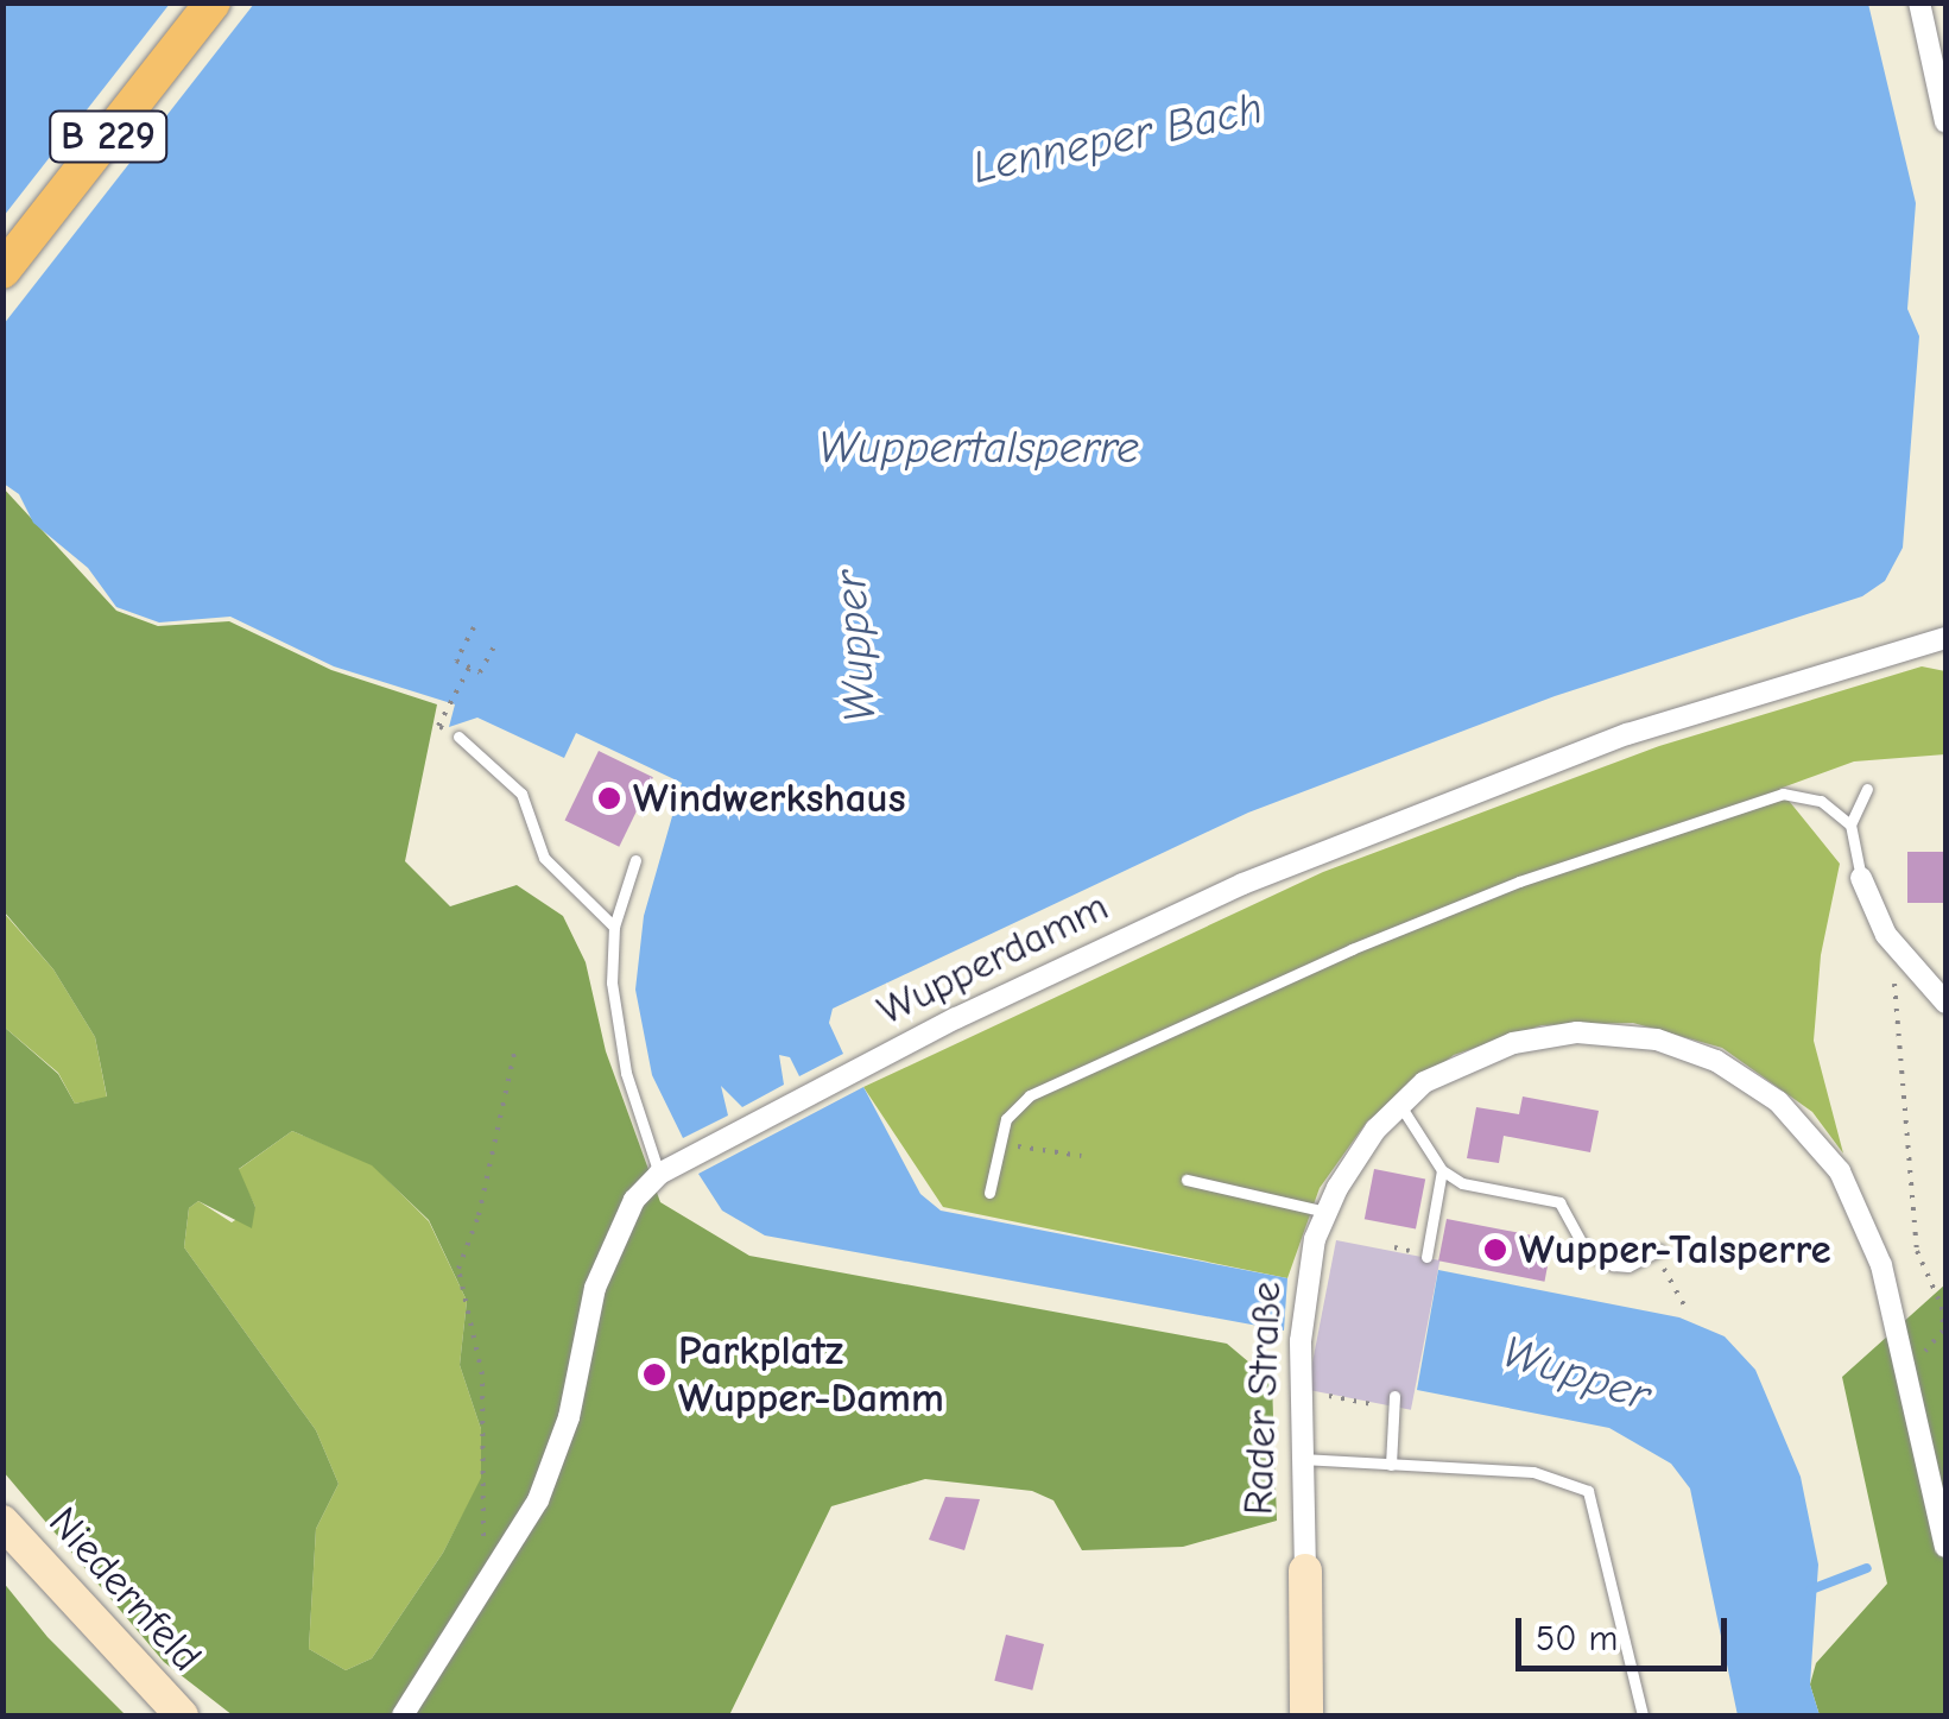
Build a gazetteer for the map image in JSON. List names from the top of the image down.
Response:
{
  "streets": {
    "main road": ["B 229"],
    "street": ["Wupperdamm", "Rader Straße", "Niedernfeld"]
  },
  "water": ["Lenneper Bach", "Wuppertalsperre", "Wupper"],
  "places": ["Windwerkshaus", "Wupper-Talsperre", "Parkplatz Wupper-Damm"],
  "scale_bar": "50 m"
}
